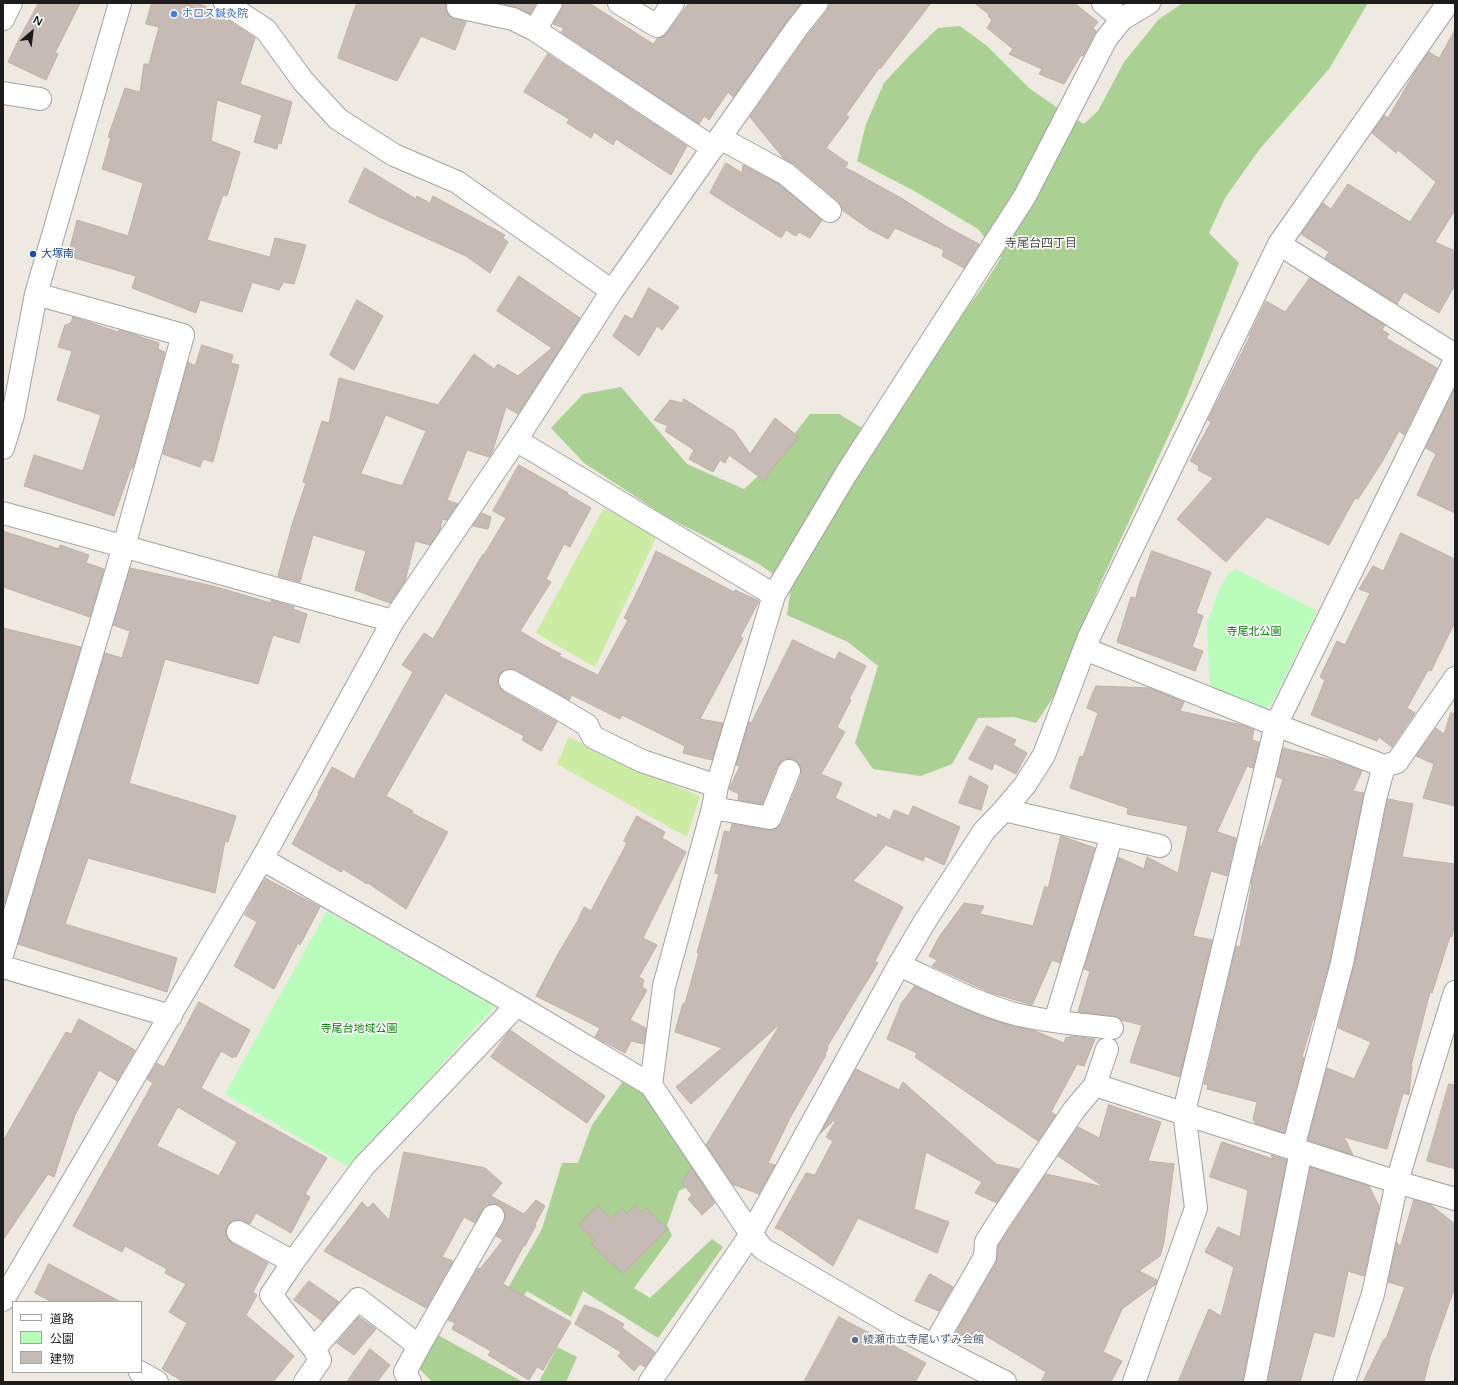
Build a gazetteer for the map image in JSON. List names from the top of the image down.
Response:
{
  "districts": ["寺尾台四丁目"],
  "parks": ["寺尾北公園", "寺尾台地域公園"],
  "places": ["ホロス鍼灸院", "大塚南", "綾瀬市立寺尾いずみ会館"],
  "legend": ["道路", "公園", "建物"],
  "north": "top right"
}
